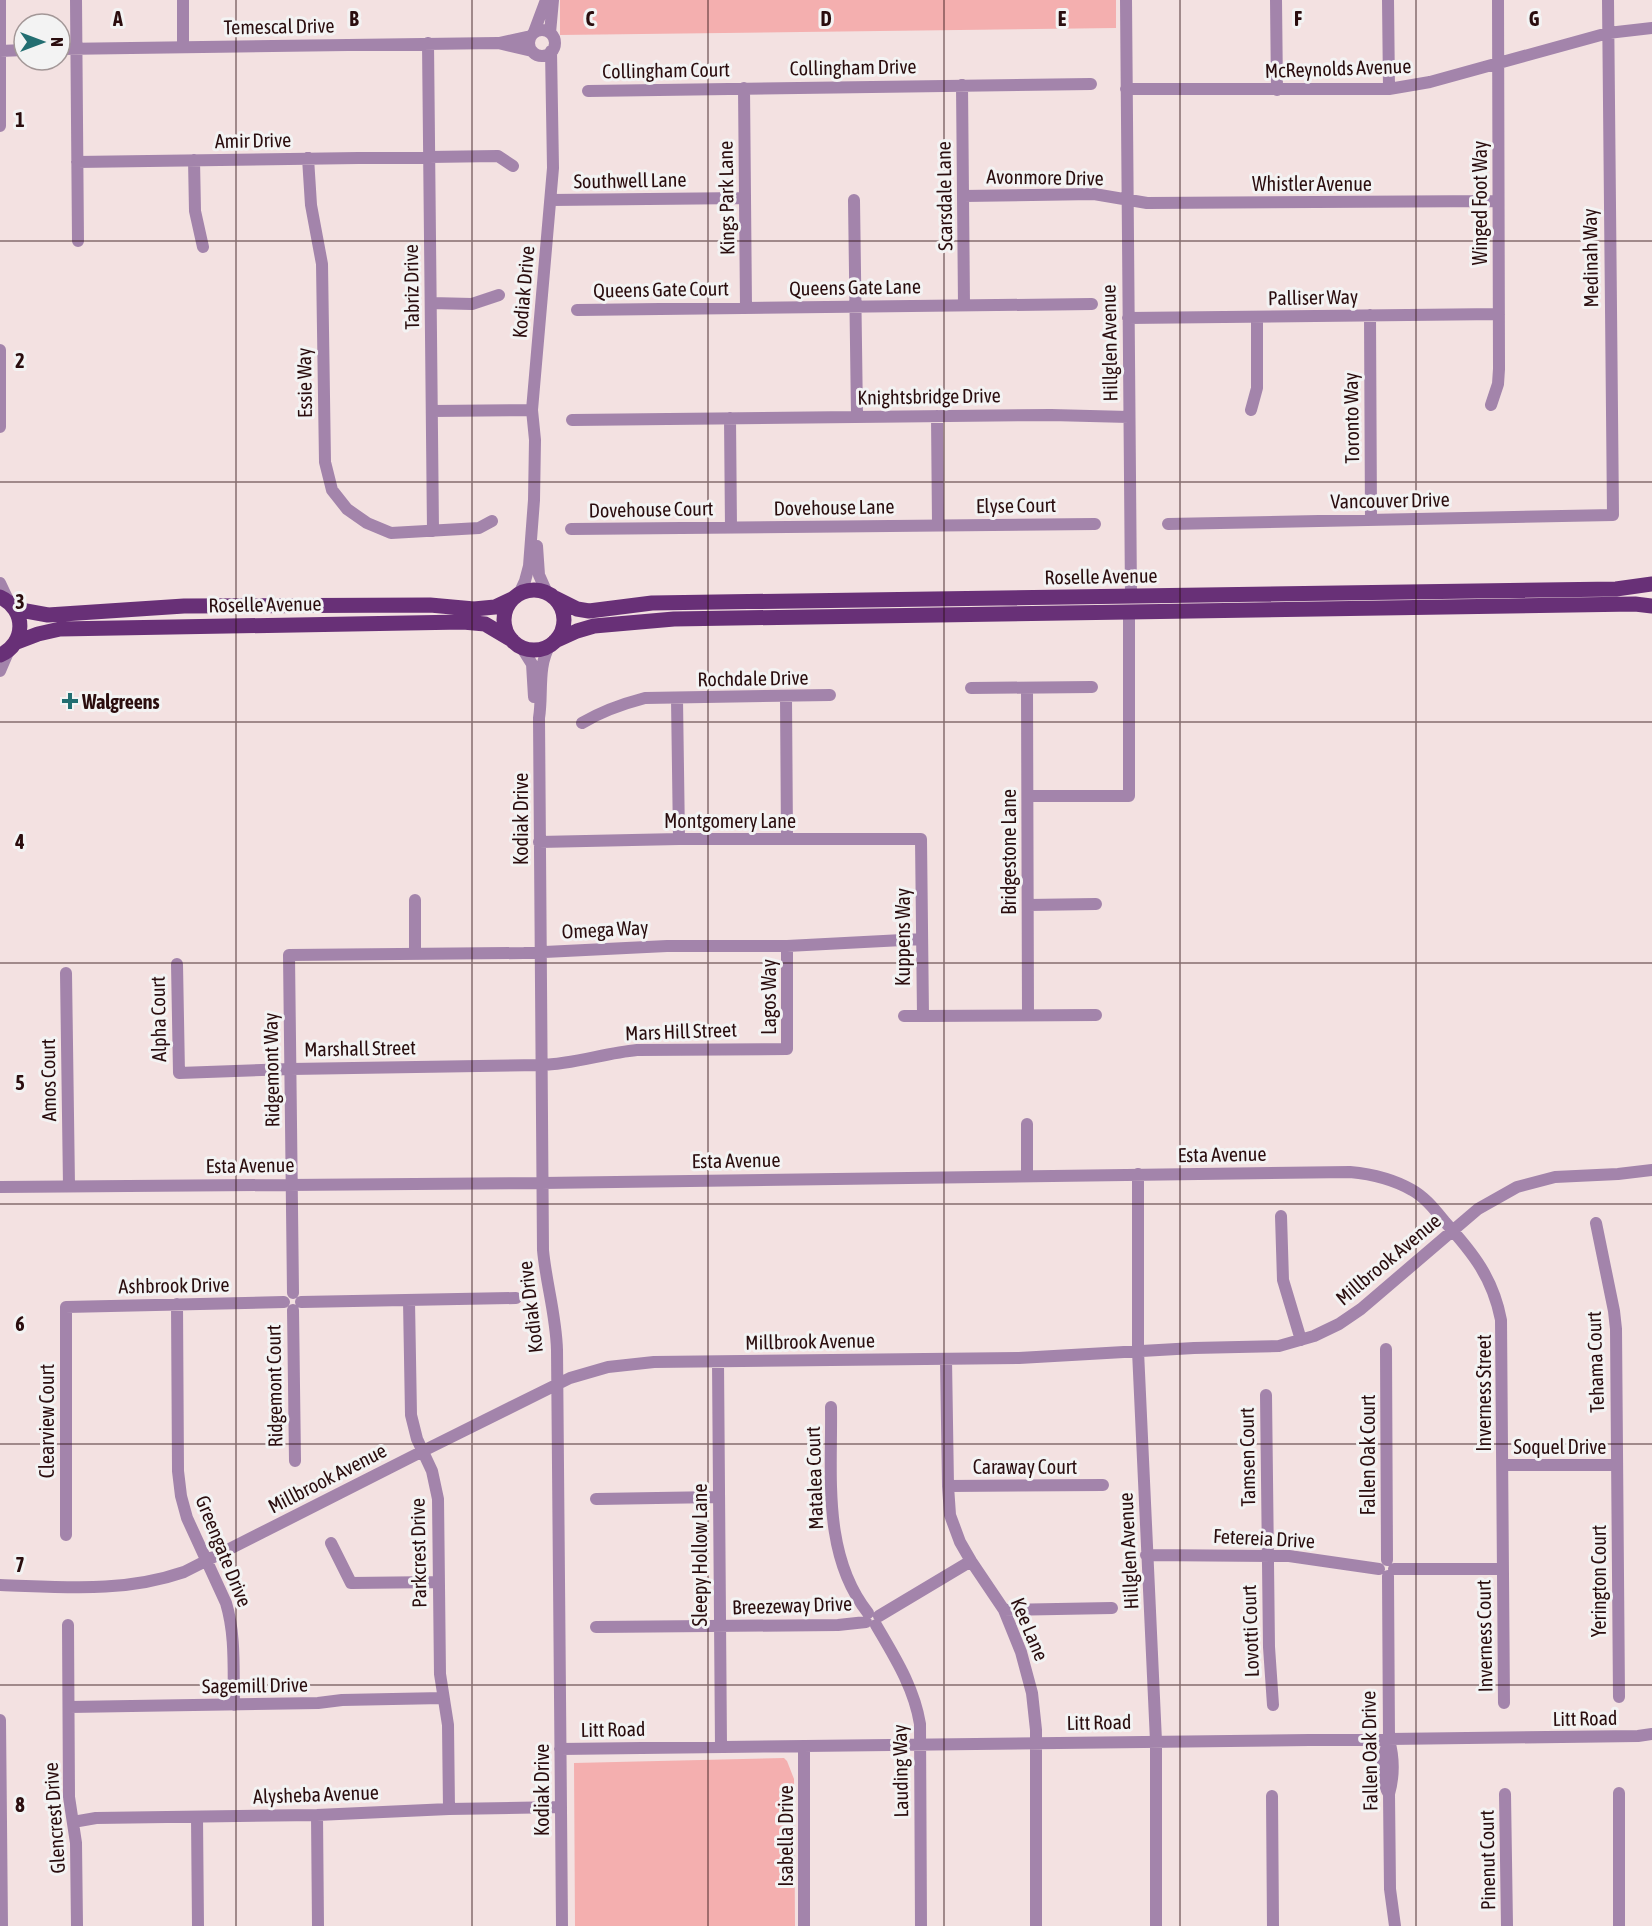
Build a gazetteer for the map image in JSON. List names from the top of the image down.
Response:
{
  "streets": {
    "main road": ["Roselle Avenue"],
    "street": [
      "Temescal Drive",
      "Collingham Drive",
      "McReynolds Avenue",
      "Collingham Court",
      "Amir Drive",
      "Avonmore Drive",
      "Southwell Lane",
      "Whistler Avenue",
      "Scarsdale Lane",
      "Kings Park Lane",
      "Winged Foot Way",
      "Medinah Way",
      "Tabriz Drive",
      "Queens Gate Lane",
      "Queens Gate Court",
      "Kodiak Drive",
      "Palliser Way",
      "Hillglen Avenue",
      "Essie Way",
      "Knightsbridge Drive",
      "Toronto Way",
      "Vancouver Drive",
      "Elyse Court",
      "Dovehouse Lane",
      "Dovehouse Court",
      "Rochdale Drive",
      "Montgomery Lane",
      "Bridgestone Lane",
      "Omega Way",
      "Kuppens Way",
      "Lagos Way",
      "Alpha Court",
      "Mars Hill Street",
      "Marshall Street",
      "Ridgemont Way",
      "Amos Court",
      "Esta Avenue",
      "Millbrook Avenue",
      "Ashbrook Drive",
      "Tehama Court",
      "Ridgemont Court",
      "Inverness Street",
      "Clearview Court",
      "Soquel Drive",
      "Fallen Oak Court",
      "Tamsen Court",
      "Caraway Court",
      "Matalea Court",
      "Fetereia Drive",
      "Greengate Drive",
      "Parkcrest Drive",
      "Sleepy Hollow Lane",
      "Yerington Court",
      "Breezeway Drive",
      "Kee Lane",
      "Lovotti Court",
      "Inverness Court",
      "Sagemill Drive",
      "Litt Road",
      "Fallen Oak Drive",
      "Lauding Way",
      "Alysheba Avenue",
      "Glencrest Drive",
      "Isabella Drive",
      "Pinenut Court"
    ]
  },
  "crossings": [
    ["Temescal Drive", "Tabriz Drive"],
    ["Temescal Drive", "Kodiak Drive"],
    ["Collingham Drive", "Collingham Court"],
    ["Collingham Drive", "Scarsdale Lane"],
    ["Collingham Drive", "Kings Park Lane"],
    ["McReynolds Avenue", "Winged Foot Way"],
    ["McReynolds Avenue", "Medinah Way"],
    ["McReynolds Avenue", "Hillglen Avenue"],
    ["Collingham Court", "Kings Park Lane"],
    ["Amir Drive", "Tabriz Drive"],
    ["Amir Drive", "Essie Way"],
    ["Avonmore Drive", "Whistler Avenue"],
    ["Avonmore Drive", "Scarsdale Lane"],
    ["Avonmore Drive", "Hillglen Avenue"],
    ["Southwell Lane", "Kings Park Lane"],
    ["Southwell Lane", "Kodiak Drive"],
    ["Whistler Avenue", "Winged Foot Way"],
    ["Whistler Avenue", "Hillglen Avenue"],
    ["Scarsdale Lane", "Queens Gate Lane"],
    ["Kings Park Lane", "Queens Gate Lane"],
    ["Kings Park Lane", "Queens Gate Court"],
    ["Winged Foot Way", "Palliser Way"],
    ["Medinah Way", "Vancouver Drive"],
    ["Tabriz Drive", "Essie Way"],
    ["Queens Gate Lane", "Queens Gate Court"],
    ["Kodiak Drive", "Roselle Avenue"],
    ["Kodiak Drive", "Montgomery Lane"],
    ["Kodiak Drive", "Omega Way"],
    ["Kodiak Drive", "Mars Hill Street"],
    ["Kodiak Drive", "Marshall Street"],
    ["Kodiak Drive", "Esta Avenue"],
    ["Kodiak Drive", "Millbrook Avenue"],
    ["Kodiak Drive", "Litt Road"],
    ["Kodiak Drive", "Alysheba Avenue"],
    ["Palliser Way", "Hillglen Avenue"],
    ["Palliser Way", "Toronto Way"],
    ["Hillglen Avenue", "Knightsbridge Drive"],
    ["Hillglen Avenue", "Roselle Avenue"],
    ["Hillglen Avenue", "Esta Avenue"],
    ["Hillglen Avenue", "Millbrook Avenue"],
    ["Hillglen Avenue", "Fetereia Drive"],
    ["Hillglen Avenue", "Litt Road"],
    ["Toronto Way", "Vancouver Drive"],
    ["Elyse Court", "Dovehouse Lane"],
    ["Dovehouse Lane", "Dovehouse Court"],
    ["Montgomery Lane", "Kuppens Way"],
    ["Omega Way", "Kuppens Way"],
    ["Omega Way", "Lagos Way"],
    ["Omega Way", "Ridgemont Way"],
    ["Lagos Way", "Mars Hill Street"],
    ["Alpha Court", "Marshall Street"],
    ["Mars Hill Street", "Marshall Street"],
    ["Marshall Street", "Ridgemont Way"],
    ["Ridgemont Way", "Esta Avenue"],
    ["Ridgemont Way", "Ridgemont Court"],
    ["Amos Court", "Esta Avenue"],
    ["Esta Avenue", "Millbrook Avenue"],
    ["Esta Avenue", "Ridgemont Court"],
    ["Esta Avenue", "Inverness Street"],
    ["Millbrook Avenue", "Inverness Street"],
    ["Millbrook Avenue", "Greengate Drive"],
    ["Millbrook Avenue", "Parkcrest Drive"],
    ["Millbrook Avenue", "Sleepy Hollow Lane"],
    ["Millbrook Avenue", "Kee Lane"],
    ["Ashbrook Drive", "Ridgemont Court"],
    ["Ashbrook Drive", "Clearview Court"],
    ["Ashbrook Drive", "Greengate Drive"],
    ["Ashbrook Drive", "Parkcrest Drive"],
    ["Tehama Court", "Soquel Drive"],
    ["Tehama Court", "Yerington Court"],
    ["Inverness Street", "Soquel Drive"],
    ["Inverness Street", "Fetereia Drive"],
    ["Inverness Street", "Inverness Court"],
    ["Soquel Drive", "Yerington Court"],
    ["Fallen Oak Court", "Fetereia Drive"],
    ["Fallen Oak Court", "Fallen Oak Drive"],
    ["Tamsen Court", "Fetereia Drive"],
    ["Tamsen Court", "Lovotti Court"],
    ["Caraway Court", "Kee Lane"],
    ["Matalea Court", "Breezeway Drive"],
    ["Matalea Court", "Lauding Way"],
    ["Fetereia Drive", "Lovotti Court"],
    ["Fetereia Drive", "Inverness Court"],
    ["Fetereia Drive", "Fallen Oak Drive"],
    ["Greengate Drive", "Sagemill Drive"],
    ["Parkcrest Drive", "Sagemill Drive"],
    ["Parkcrest Drive", "Alysheba Avenue"],
    ["Sleepy Hollow Lane", "Breezeway Drive"],
    ["Sleepy Hollow Lane", "Litt Road"],
    ["Breezeway Drive", "Kee Lane"],
    ["Breezeway Drive", "Lauding Way"],
    ["Kee Lane", "Litt Road"],
    ["Sagemill Drive", "Glencrest Drive"],
    ["Litt Road", "Fallen Oak Drive"],
    ["Litt Road", "Lauding Way"],
    ["Litt Road", "Isabella Drive"],
    ["Alysheba Avenue", "Glencrest Drive"]
  ],
  "places": {
    "health": ["Walgreens"]
  },
  "north": "right",
  "grid": {
    "columns": [
      "A",
      "B",
      "C",
      "D",
      "E",
      "F",
      "G"
    ],
    "rows": [
      "1",
      "2",
      "3",
      "4",
      "5",
      "6",
      "7",
      "8"
    ]
  }
}
